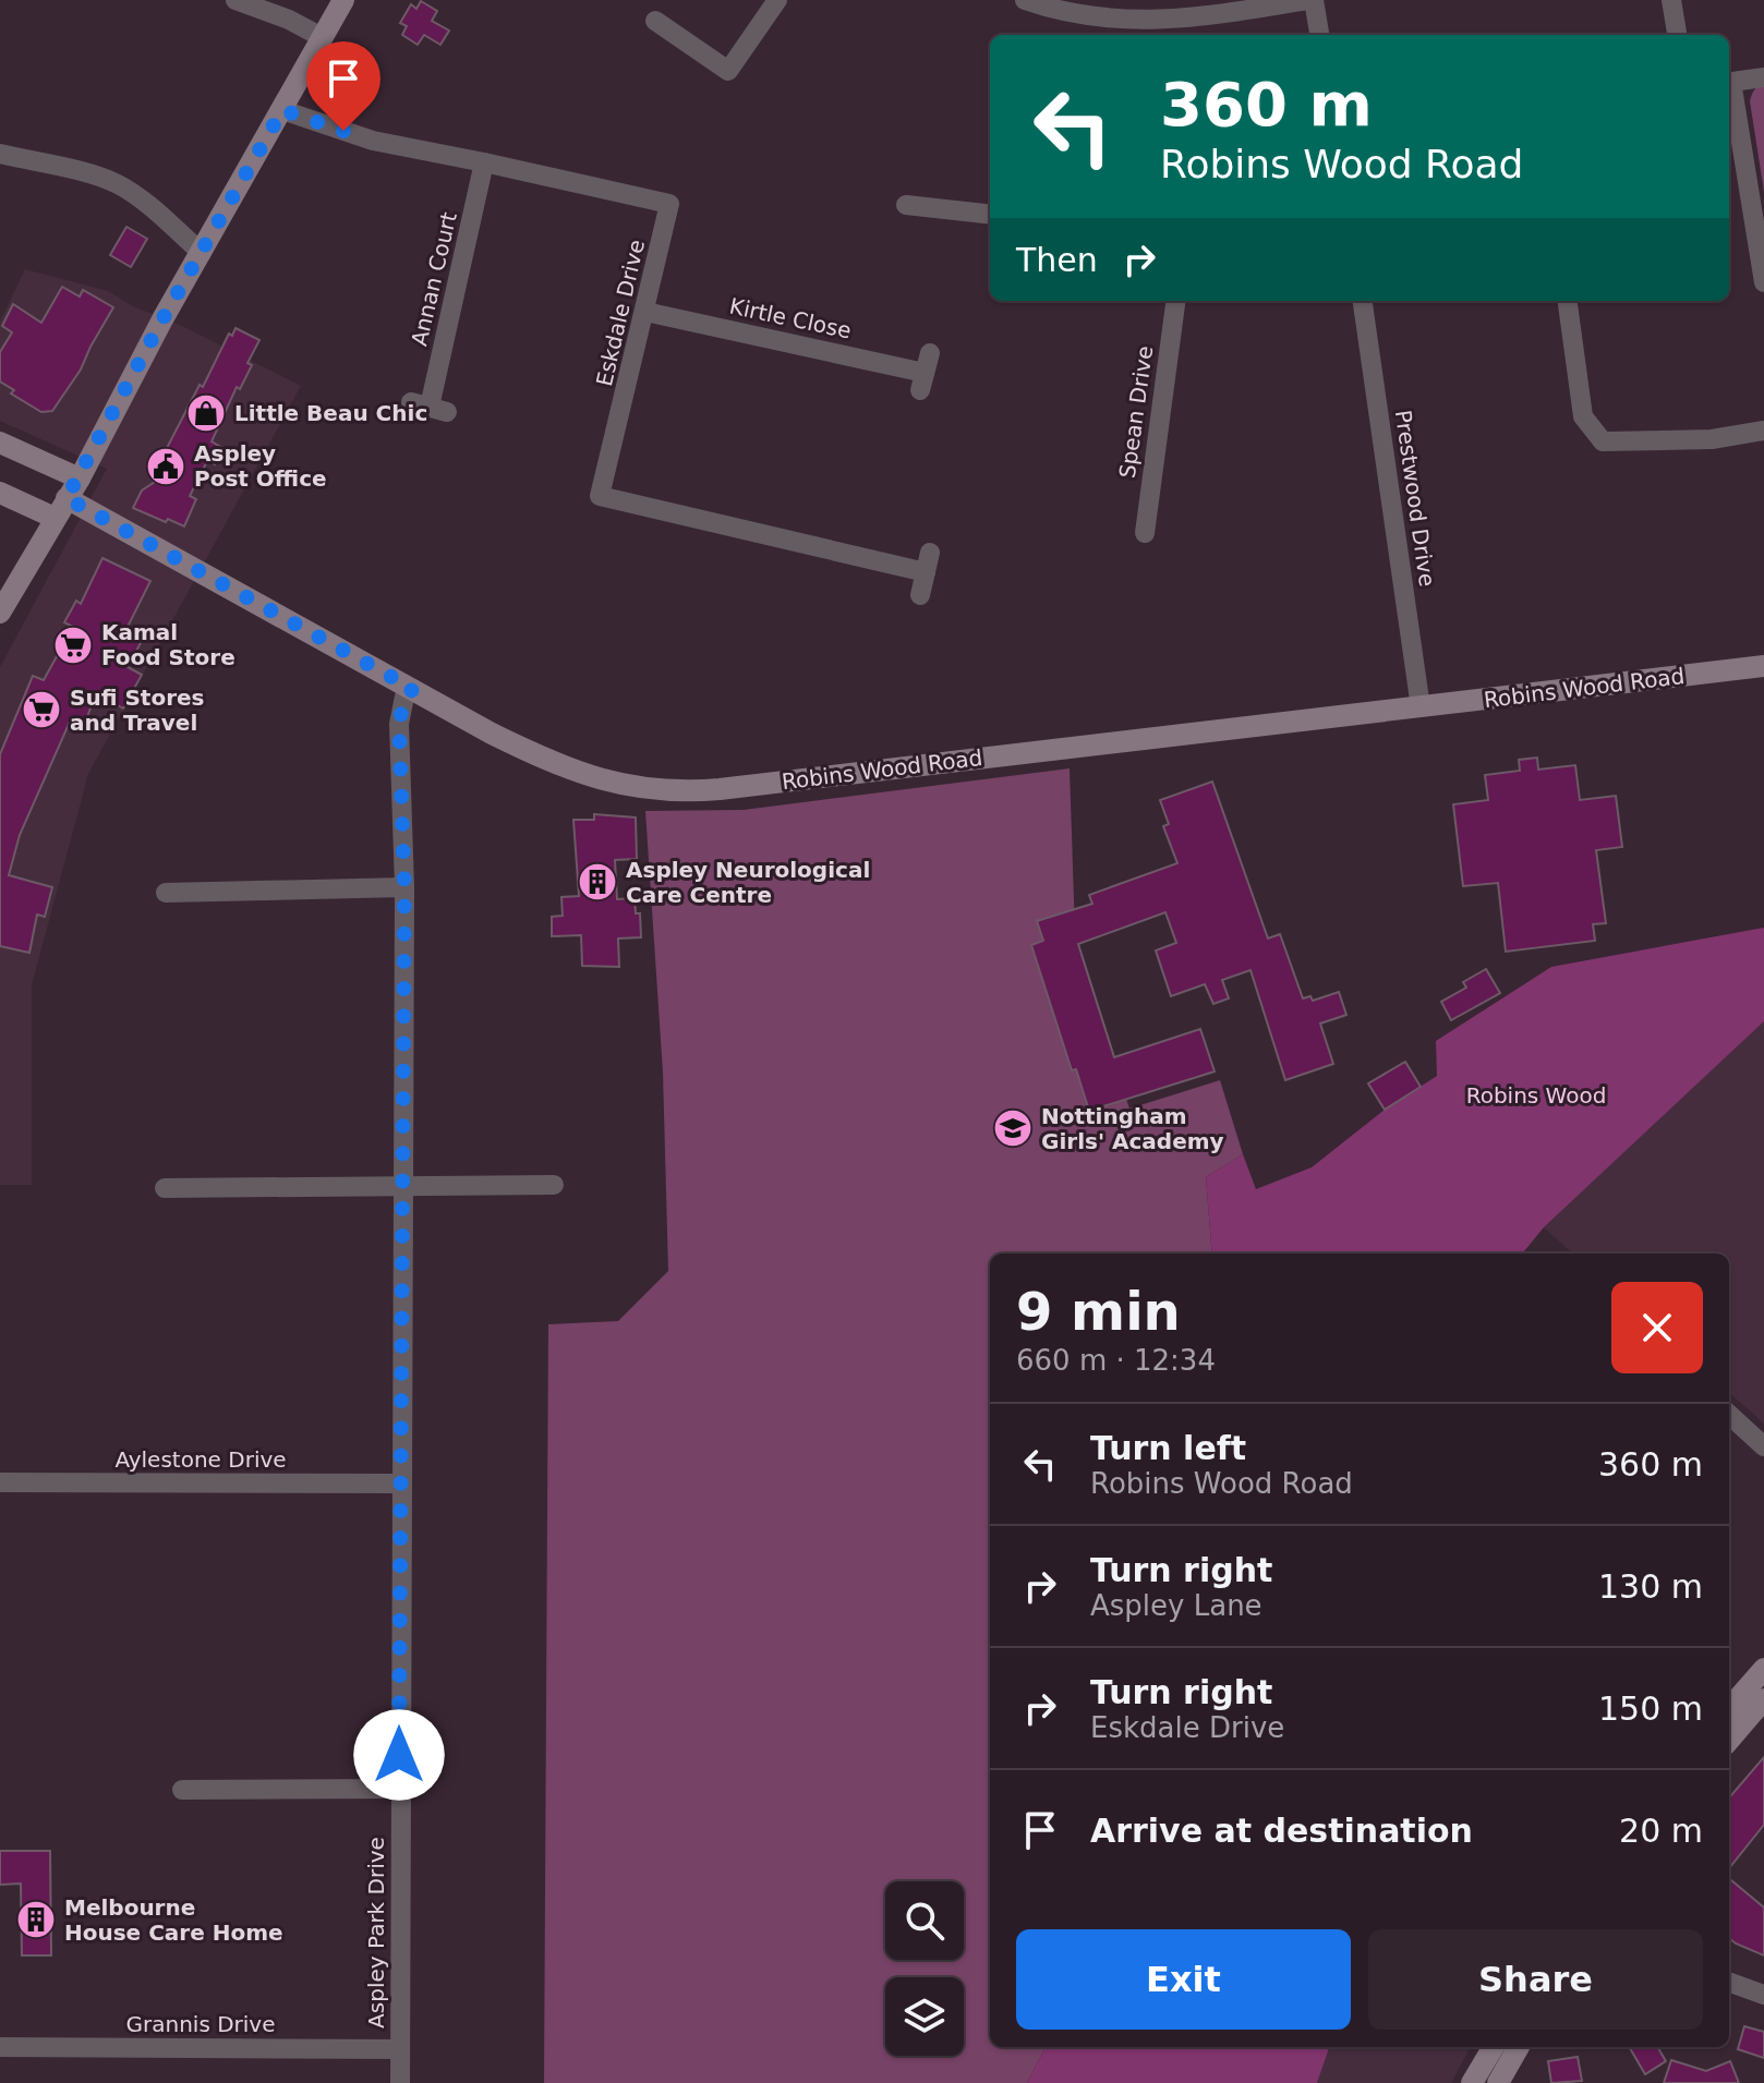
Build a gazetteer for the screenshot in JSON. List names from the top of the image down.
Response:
{
  "streets": {
    "street": [
      "Annan Court",
      "Eskdale Drive",
      "Kirtle Close",
      "Spean Drive",
      "Prestwood Drive",
      "Robins Wood Road",
      "Aylestone Drive",
      "Aspley Park Drive",
      "Grannis Drive"
    ]
  },
  "crossings": [
    ["Annan Court", "Eskdale Drive"],
    ["Eskdale Drive", "Kirtle Close"],
    ["Prestwood Drive", "Robins Wood Road"],
    ["Robins Wood Road", "Aspley Park Drive"],
    ["Aylestone Drive", "Aspley Park Drive"],
    ["Aspley Park Drive", "Grannis Drive"]
  ],
  "parks": ["Robins Wood"],
  "places": {
    "shop": ["Little Beau Chic"],
    "public building": ["Aspley Post Office"],
    "supermarket": ["Kamal Food Store", "Sufi Stores and Travel"],
    "building": ["Aspley Neurological Care Centre", "Melbourne House Care Home"],
    "school or university": ["Nottingham Girls' Academy"]
  },
  "page": {
    "turn": ["360 m", "Robins Wood Road"],
    "then": "Then",
    "heading": ["9 min", "660 m · 12:34"],
    "list": [
      {
        "name": "Turn left",
        "note": "Robins Wood Road",
        "value": "360 m"
      },
      {
        "name": "Turn right",
        "note": "Aspley Lane",
        "value": "130 m"
      },
      {
        "name": "Turn right",
        "note": "Eskdale Drive",
        "value": "150 m"
      },
      {
        "name": "Arrive at destination",
        "value": "20 m"
      }
    ],
    "buttons": ["Exit", "Share"]
  }
}
